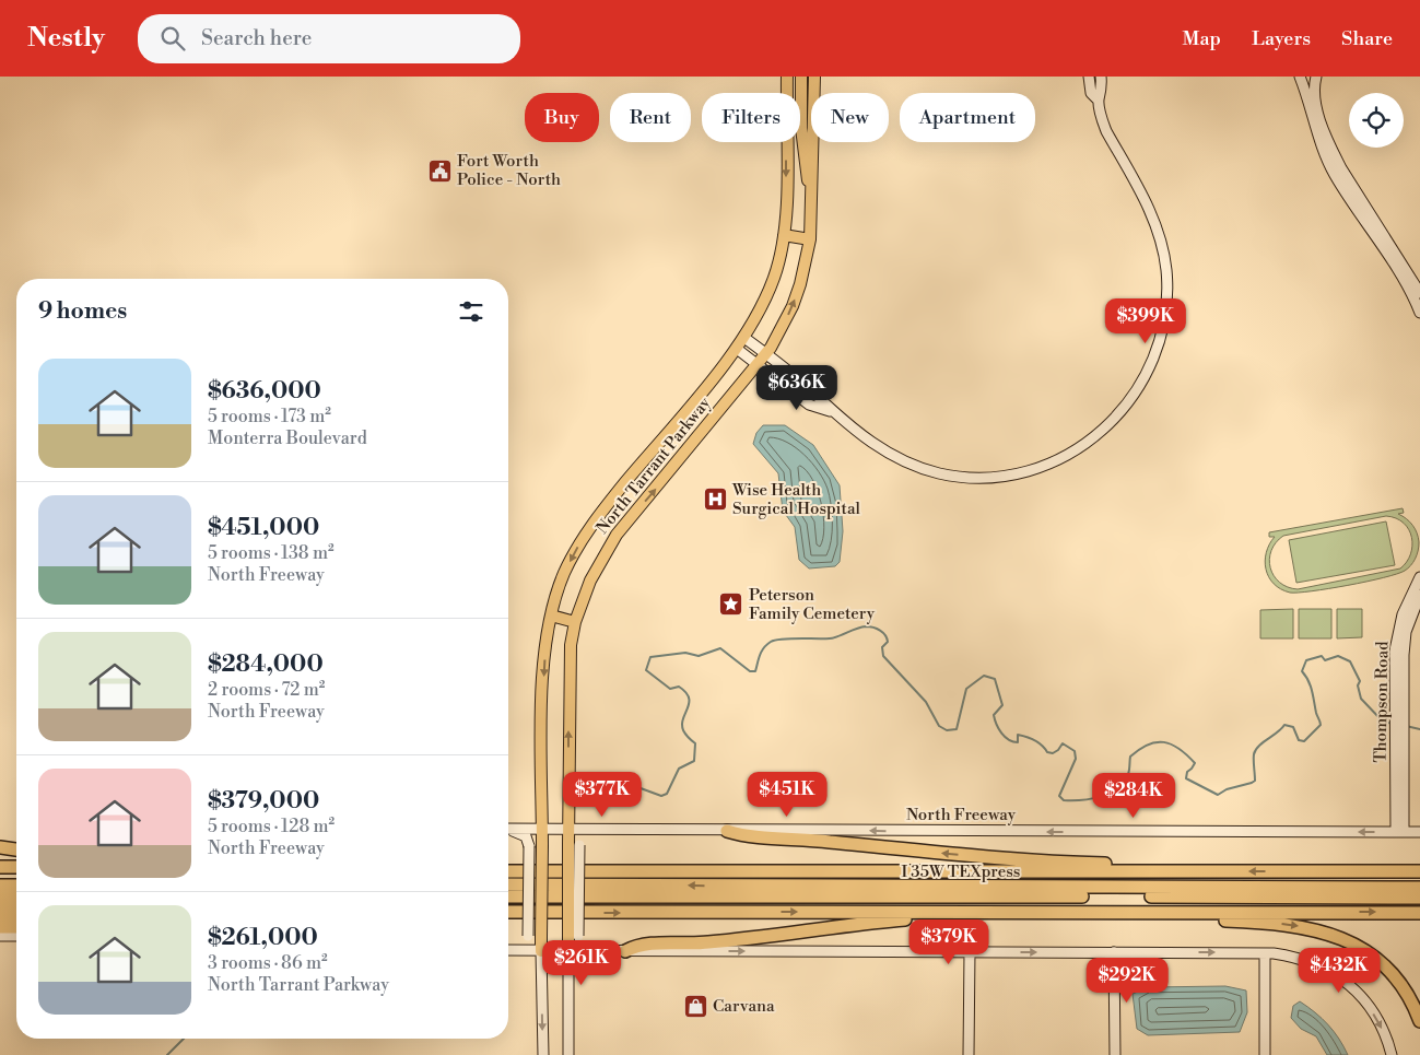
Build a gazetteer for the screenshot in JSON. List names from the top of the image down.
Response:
{
  "streets": {
    "highway": ["I 35W TEXpress"],
    "main road": ["North Tarrant Parkway", "Thompson Road", "North Freeway"]
  },
  "crossings": [
    ["North Tarrant Parkway", "North Freeway"],
    ["Thompson Road", "North Freeway"]
  ],
  "one_way": ["North Freeway"],
  "places": {
    "public building": ["Fort Worth Police - North"],
    "hospital": ["Wise Health Surgical Hospital"],
    "place": ["Peterson Family Cemetery"],
    "shop": ["Carvana"]
  },
  "page": {
    "header": "Nestly",
    "search": "Search here",
    "nav": ["Map", "Layers", "Share"],
    "chip": [
      "Buy",
      "Rent",
      "Filters",
      "New",
      "Apartment"
    ],
    "heading": "9 homes",
    "price": [
      "$399K",
      "$636K",
      "$377K",
      "$451K",
      "$284K",
      "$379K",
      "$261K",
      "$432K",
      "$292K"
    ],
    "list": [
      {
        "name": "$636,000",
        "note": "5 rooms · 173 m² · Monterra Boulevard"
      },
      {
        "name": "$451,000",
        "note": "5 rooms · 138 m² · North Freeway"
      },
      {
        "name": "$284,000",
        "note": "2 rooms · 72 m² · North Freeway"
      },
      {
        "name": "$379,000",
        "note": "5 rooms · 128 m² · North Freeway"
      },
      {
        "name": "$261,000",
        "note": "3 rooms · 86 m² · North Tarrant Parkway"
      }
    ]
  }
}
